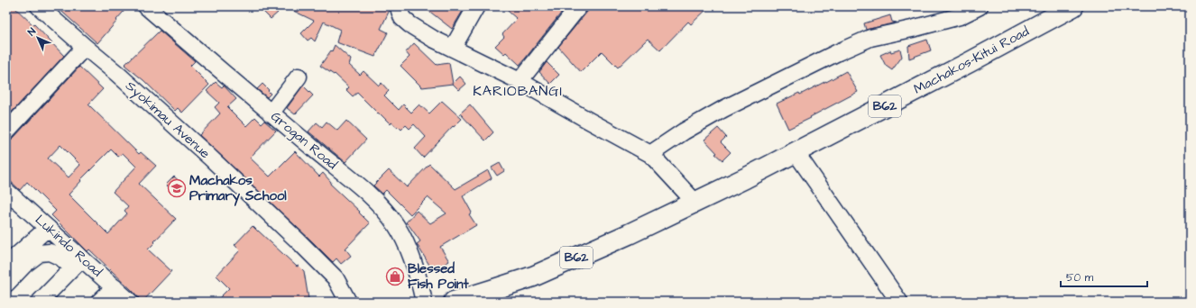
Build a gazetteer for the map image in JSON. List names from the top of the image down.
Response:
{
  "streets": {
    "highway": ["Machakos-Kitui Road", "B62"],
    "street": ["Syokimau Avenue", "Grogan Road", "Lukindo Road"]
  },
  "crossings": [
    ["Machakos-Kitui Road", "B62"]
  ],
  "districts": ["KARIOBANGI"],
  "places": {
    "school or university": ["Machakos Primary School"],
    "shop": ["Blessed Fish Point"]
  },
  "scale_bar": "50 m",
  "north": "top left"
}
